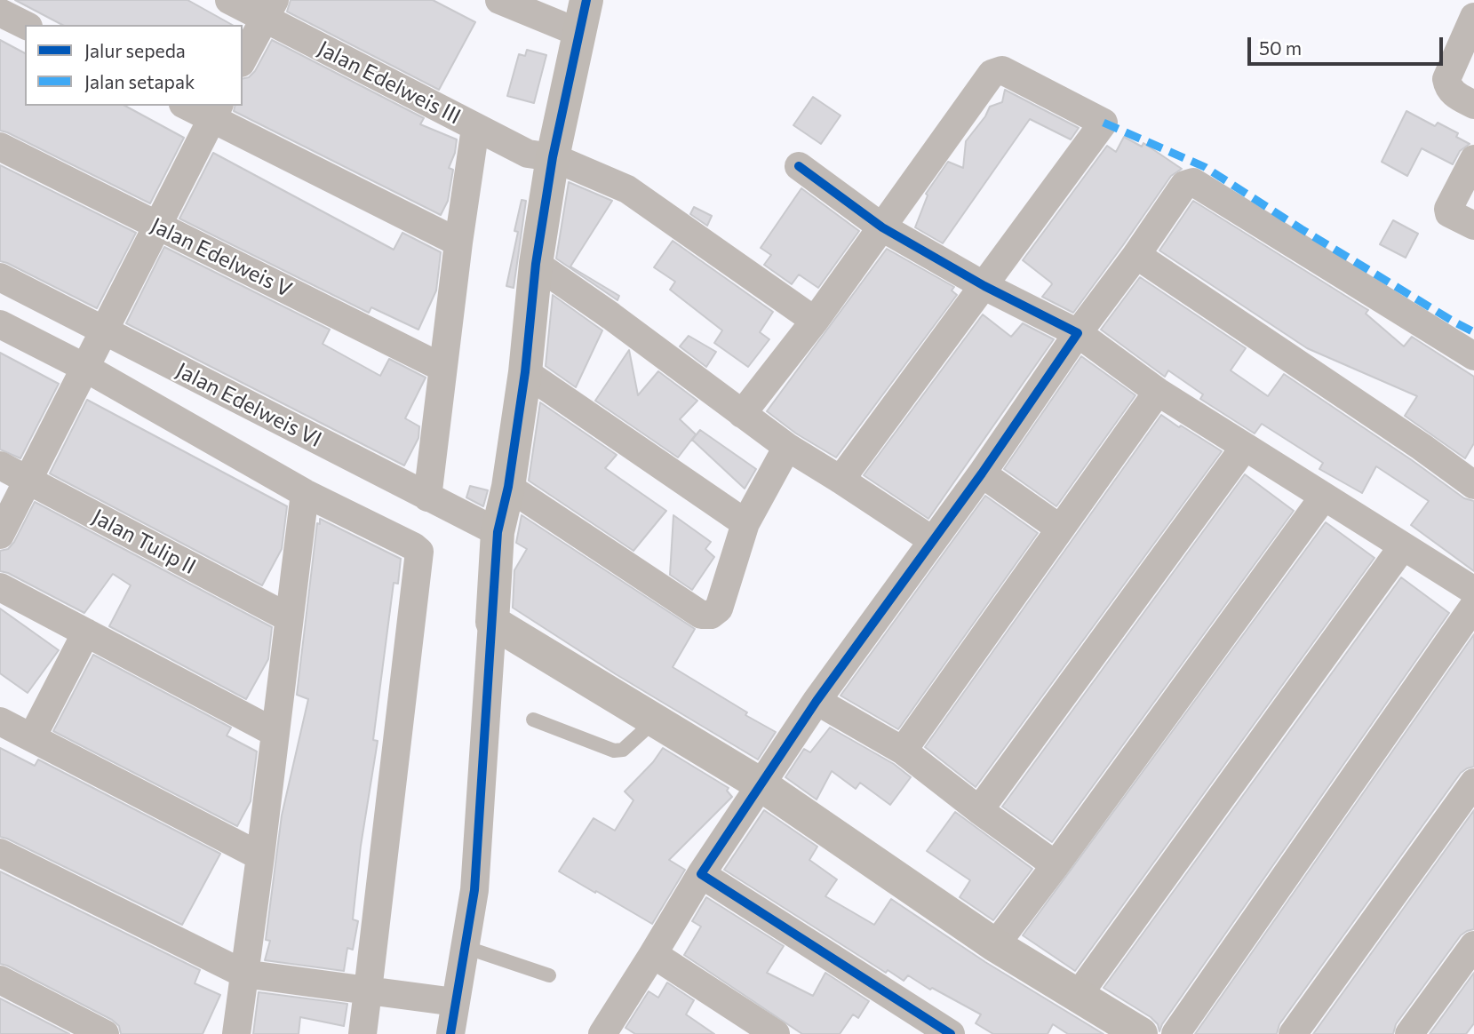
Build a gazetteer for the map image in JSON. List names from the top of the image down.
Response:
{
  "streets": {
    "street": [
      "Jalan Edelweis III",
      "Jalan Edelweis V",
      "Jalan Edelweis VI",
      "Jalan Tulip II"
    ]
  },
  "legend": ["Jalur sepeda", "Jalan setapak"],
  "scale_bar": "50 m"
}
